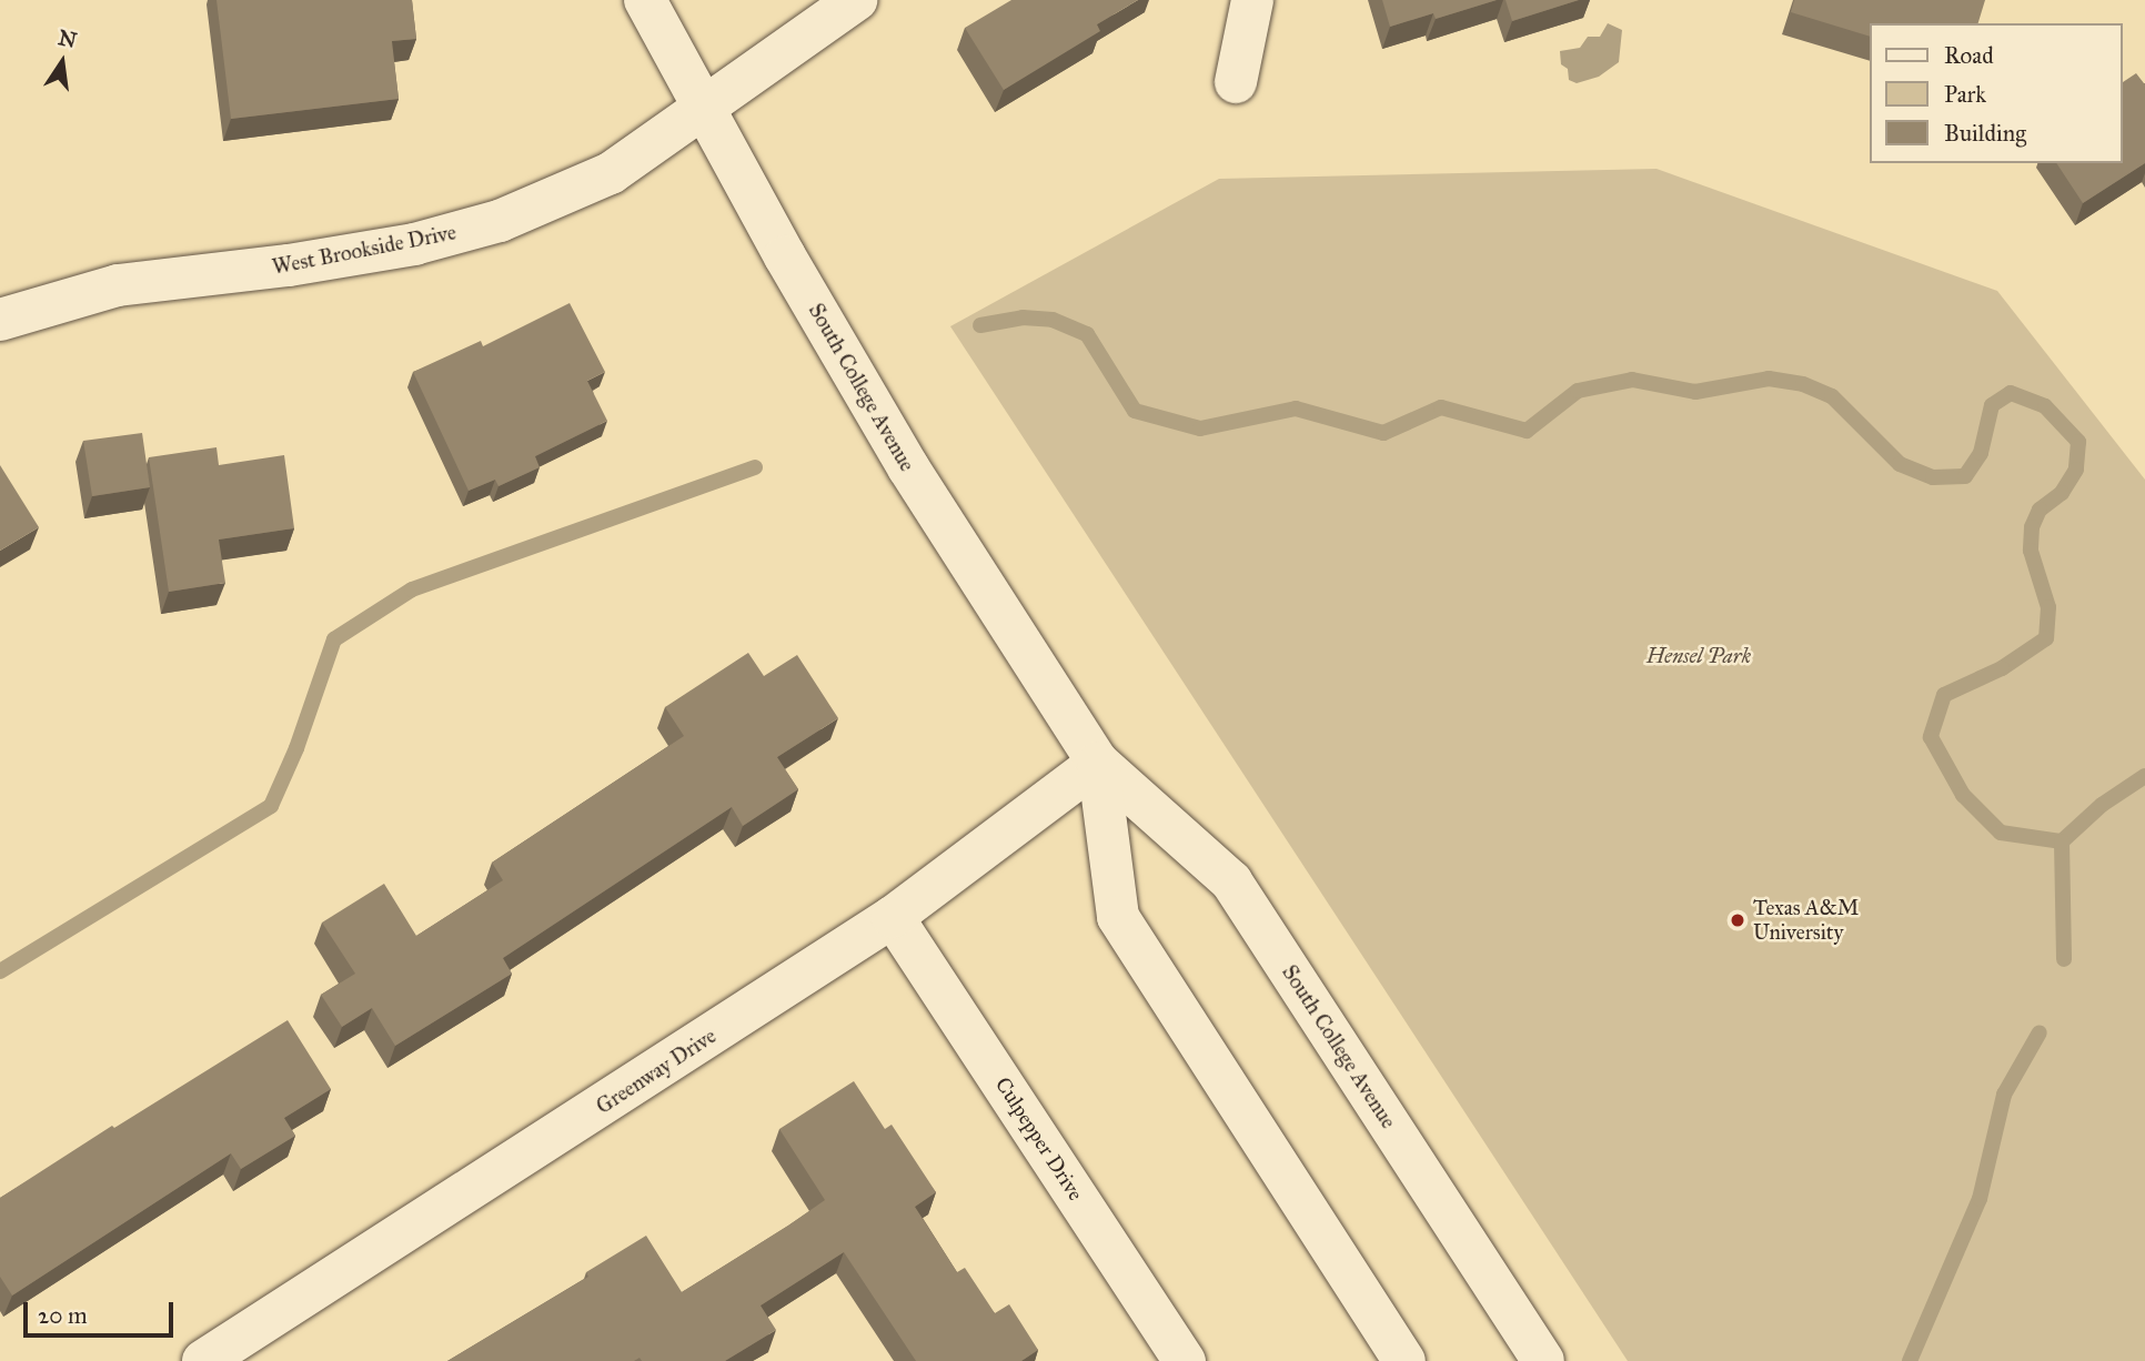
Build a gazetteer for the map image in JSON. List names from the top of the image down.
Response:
{
  "streets": {
    "street": [
      "West Brookside Drive",
      "South College Avenue",
      "Greenway Drive",
      "Culpepper Drive"
    ]
  },
  "crossings": [
    ["West Brookside Drive", "South College Avenue"],
    ["South College Avenue", "Greenway Drive"],
    ["Greenway Drive", "Culpepper Drive"]
  ],
  "parks": ["Hensel Park"],
  "places": ["Texas A&M University"],
  "legend": ["Road", "Park", "Building"],
  "scale_bar": "20 m",
  "north": "top"
}
